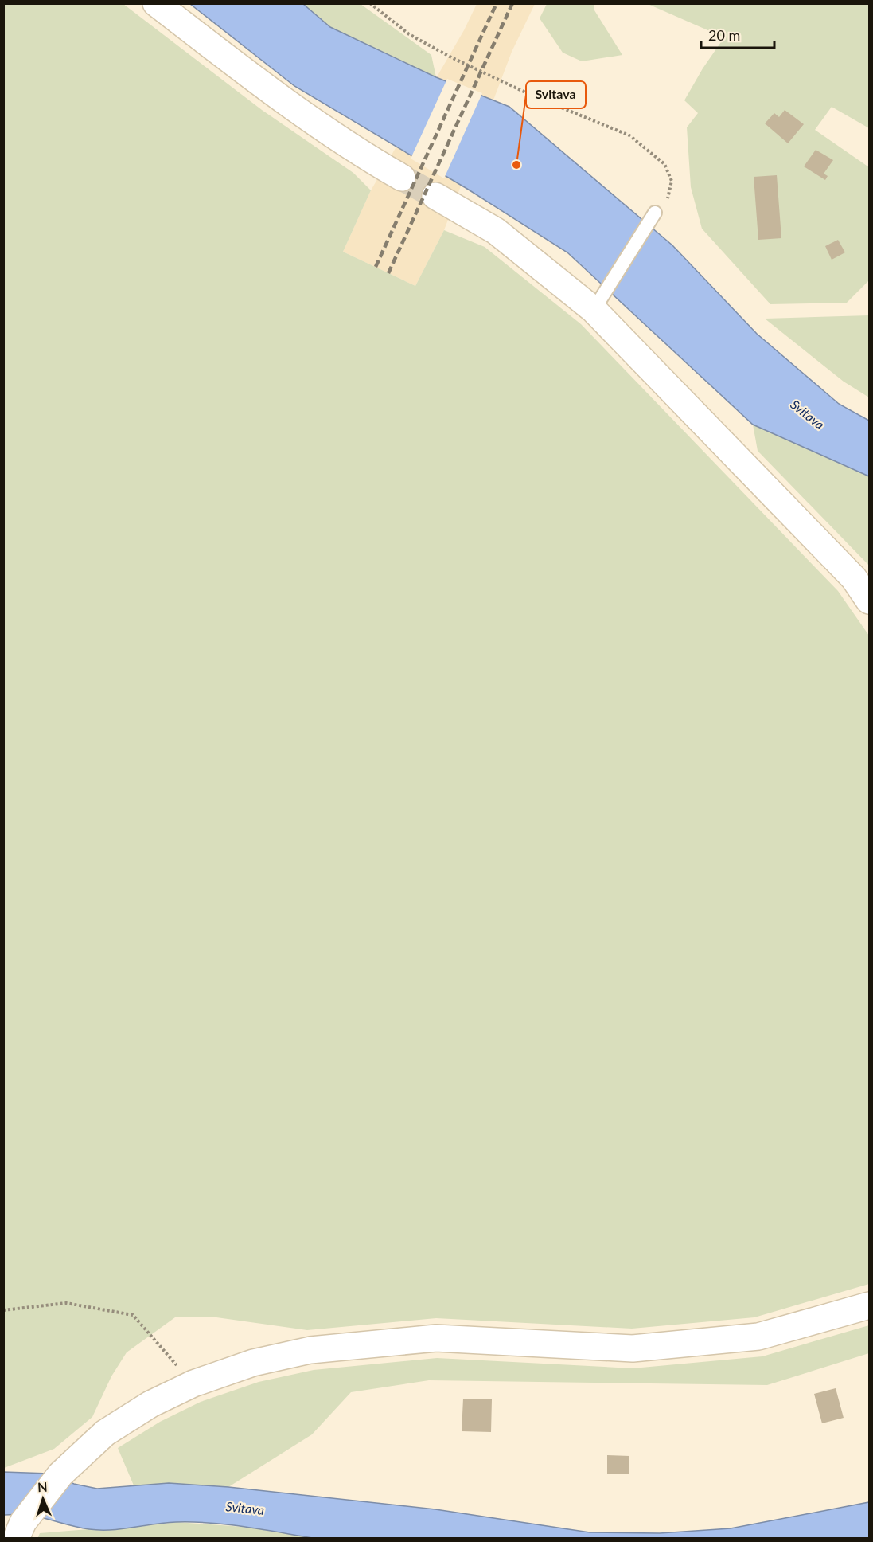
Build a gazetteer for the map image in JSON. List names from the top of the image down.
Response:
{
  "water": ["Svitava"],
  "places": ["Svitava"],
  "scale_bar": "20 m",
  "north": "top"
}
